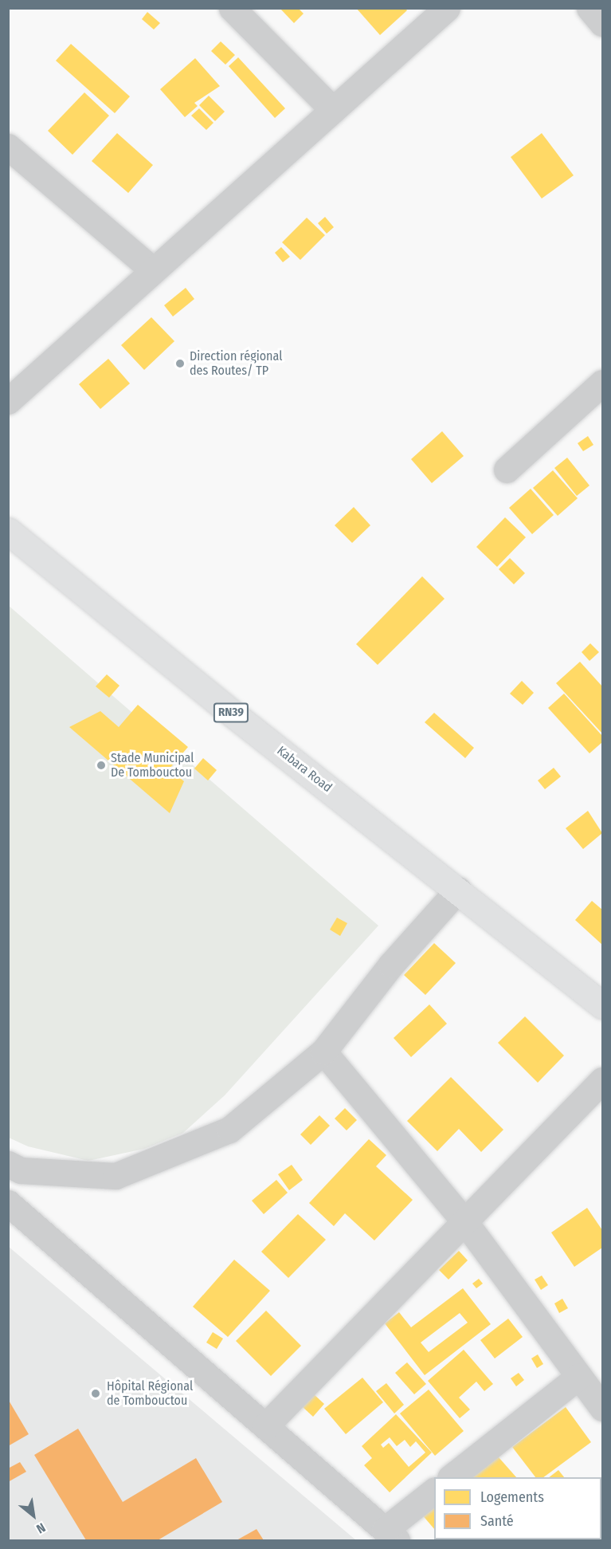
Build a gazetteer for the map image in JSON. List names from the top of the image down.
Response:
{
  "streets": {
    "main road": ["RN39", "Kabara Road"]
  },
  "places": ["Direction régional des Routes/ TP", "Stade Municipal De Tombouctou", "Hôpital Régional de Tombouctou"],
  "legend": ["Logements", "Santé"],
  "north": "bottom right"
}
